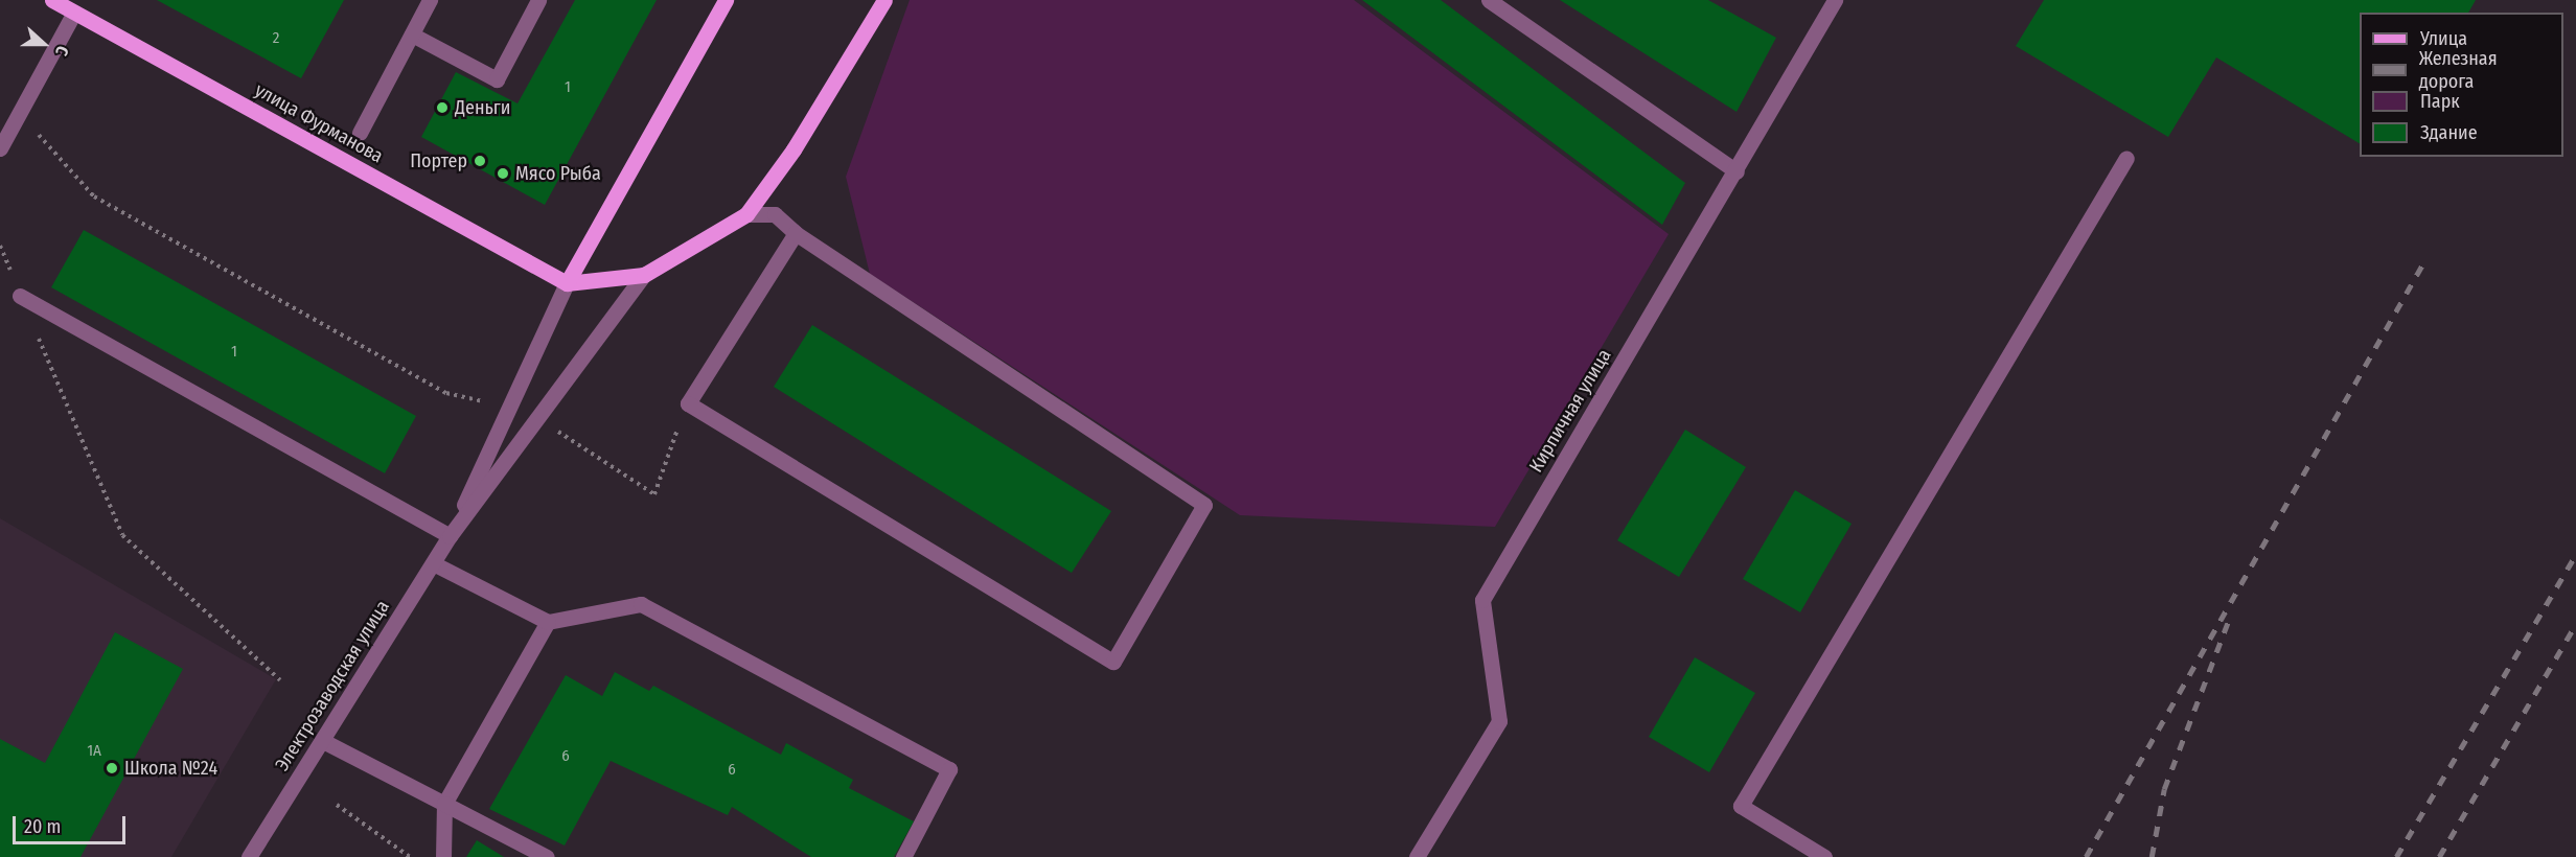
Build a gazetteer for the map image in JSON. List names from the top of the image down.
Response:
{
  "streets": {
    "main road": ["улица Фурманова", "Электрозаводская улица"],
    "street": ["Кирпичная улица"]
  },
  "crossings": [
    ["улица Фурманова", "Электрозаводская улица"]
  ],
  "places": [
    "Деньги",
    "Портер",
    "Мясо Рыба",
    "Школа №24"
  ],
  "house_numbers": [
    "2",
    "1",
    "1",
    "1А",
    "6",
    "6"
  ],
  "legend": [
    "Улица",
    "Железная дорога",
    "Парк",
    "Здание"
  ],
  "scale_bar": "20 m",
  "north": "right"
}
